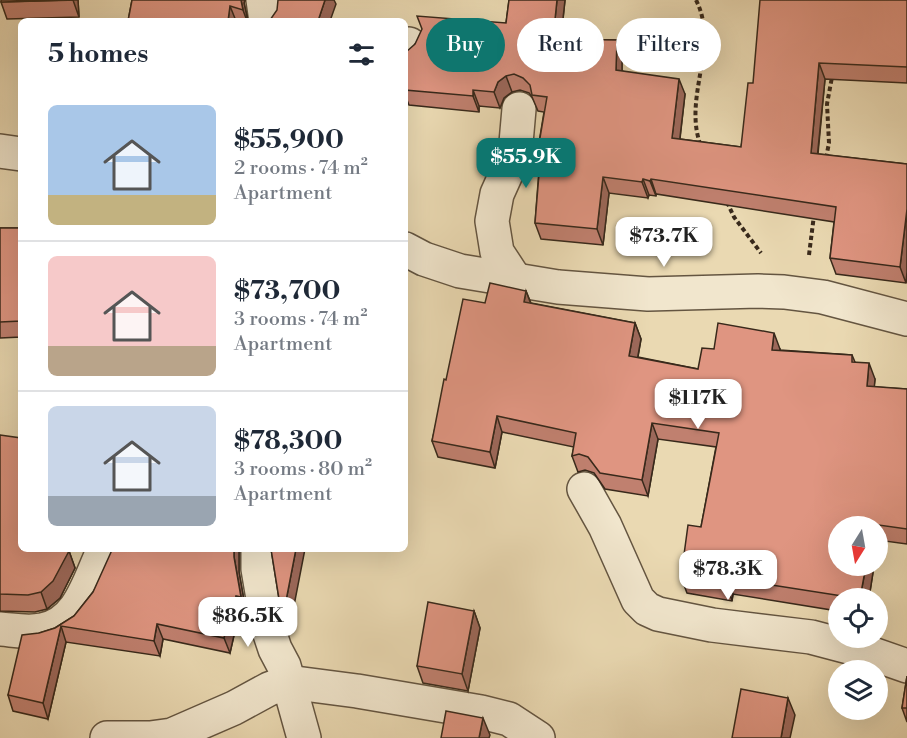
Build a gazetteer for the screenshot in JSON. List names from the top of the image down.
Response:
{
  "north": "bottom",
  "page": {
    "chip": ["Buy", "Rent", "Filters"],
    "heading": "5 homes",
    "list": [
      {
        "name": "$55,900",
        "note": "2 rooms · 74 m² · Apartment"
      },
      {
        "name": "$73,700",
        "note": "3 rooms · 74 m² · Apartment"
      },
      {
        "name": "$78,300",
        "note": "3 rooms · 80 m² · Apartment"
      }
    ],
    "price": [
      "$55.9K",
      "$73.7K",
      "$117K",
      "$78.3K",
      "$86.5K"
    ]
  }
}
